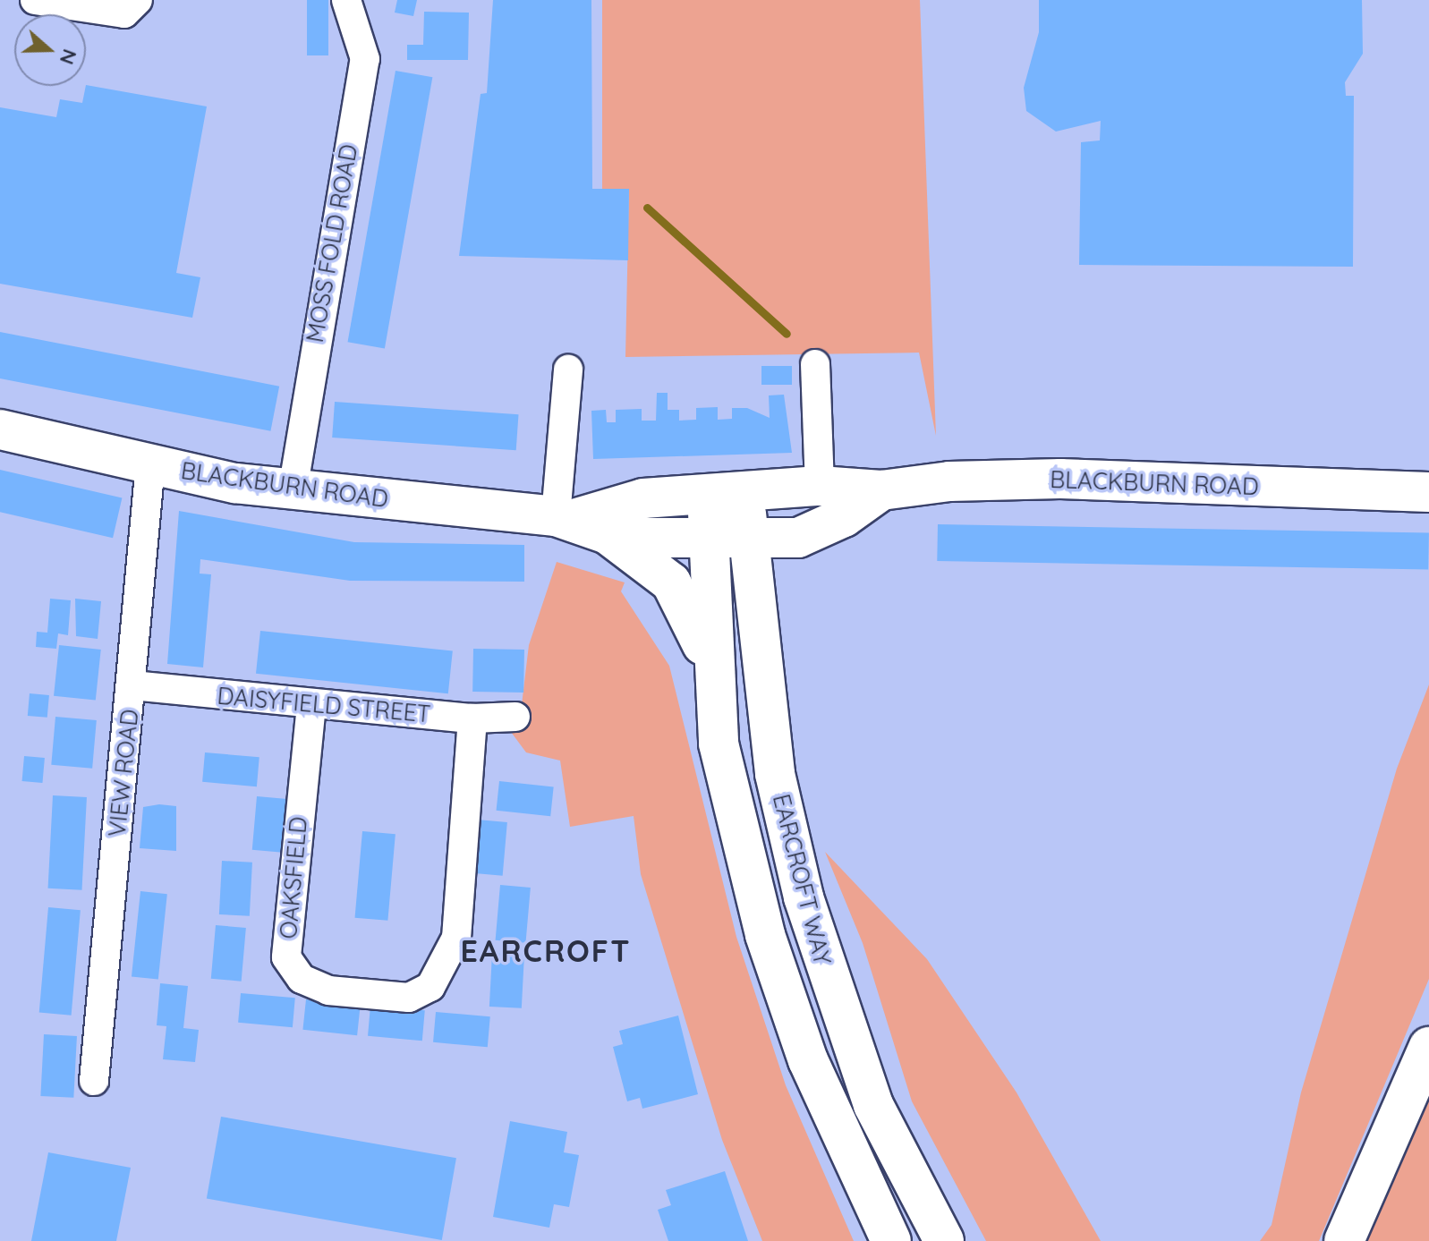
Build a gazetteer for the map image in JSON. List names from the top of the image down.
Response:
{
  "streets": {
    "highway": ["BLACKBURN ROAD", "EARCROFT WAY"],
    "street": [
      "MOSS FOLD ROAD",
      "DAISYFIELD STREET",
      "VIEW ROAD",
      "OAKSFIELD"
    ]
  },
  "crossings": [
    ["MOSS FOLD ROAD", "BLACKBURN ROAD"],
    ["BLACKBURN ROAD", "VIEW ROAD"],
    ["BLACKBURN ROAD", "EARCROFT WAY"],
    ["DAISYFIELD STREET", "VIEW ROAD"],
    ["DAISYFIELD STREET", "OAKSFIELD"]
  ],
  "districts": ["EARCROFT"],
  "north": "right"
}
